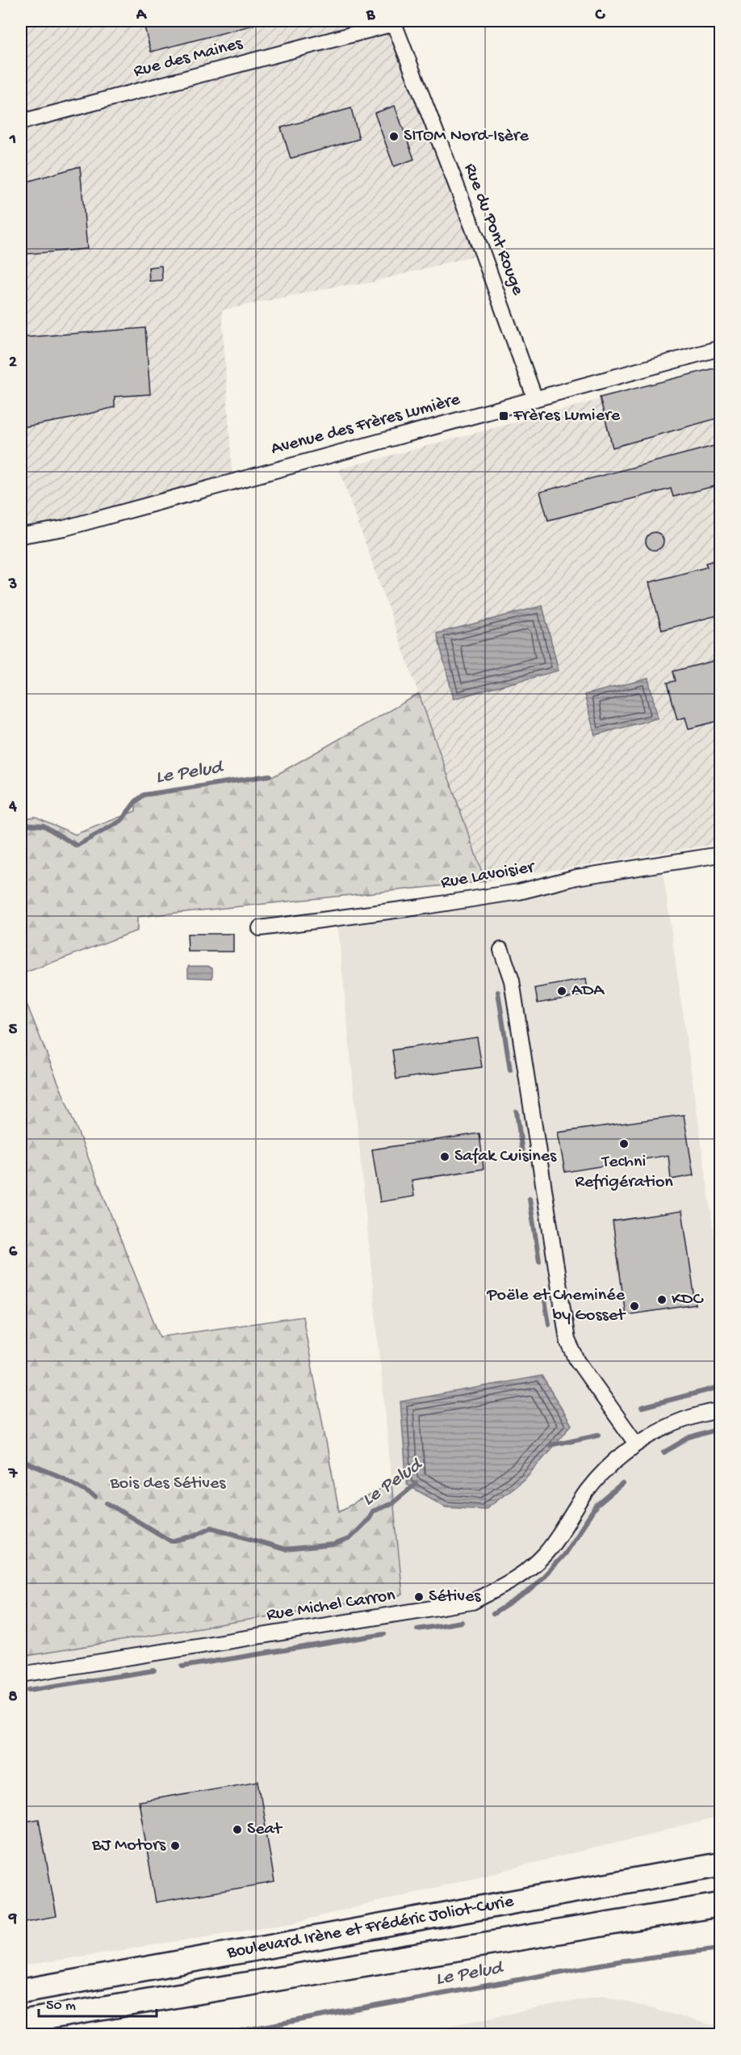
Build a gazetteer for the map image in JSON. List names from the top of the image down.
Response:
{
  "streets": {
    "main road": ["Boulevard Irène et Frédéric Joliot-Curie"],
    "street": [
      "Rue des Maines",
      "Rue du Pont Rouge",
      "Avenue des Frères Lumière",
      "Rue Lavoisier",
      "Rue Michel Carron"
    ]
  },
  "crossings": [
    ["Rue des Maines", "Rue du Pont Rouge"],
    ["Rue du Pont Rouge", "Avenue des Frères Lumière"]
  ],
  "water": ["Le Pelud"],
  "parks": ["Bois des Sétives"],
  "places": {
    "other": [
      "SITOM Nord-Isère",
      "ADA",
      "Techni Refrigération",
      "Safak Cuisines",
      "KDC",
      "Poële et Cheminée by Gosset",
      "Sétives",
      "Seat",
      "BJ Motors"
    ],
    "transit": ["Frères Lumiere"]
  },
  "scale_bar": "50 m",
  "grid": {
    "columns": ["A", "B", "C"],
    "rows": [
      "1",
      "2",
      "3",
      "4",
      "5",
      "6",
      "7",
      "8",
      "9"
    ]
  }
}
